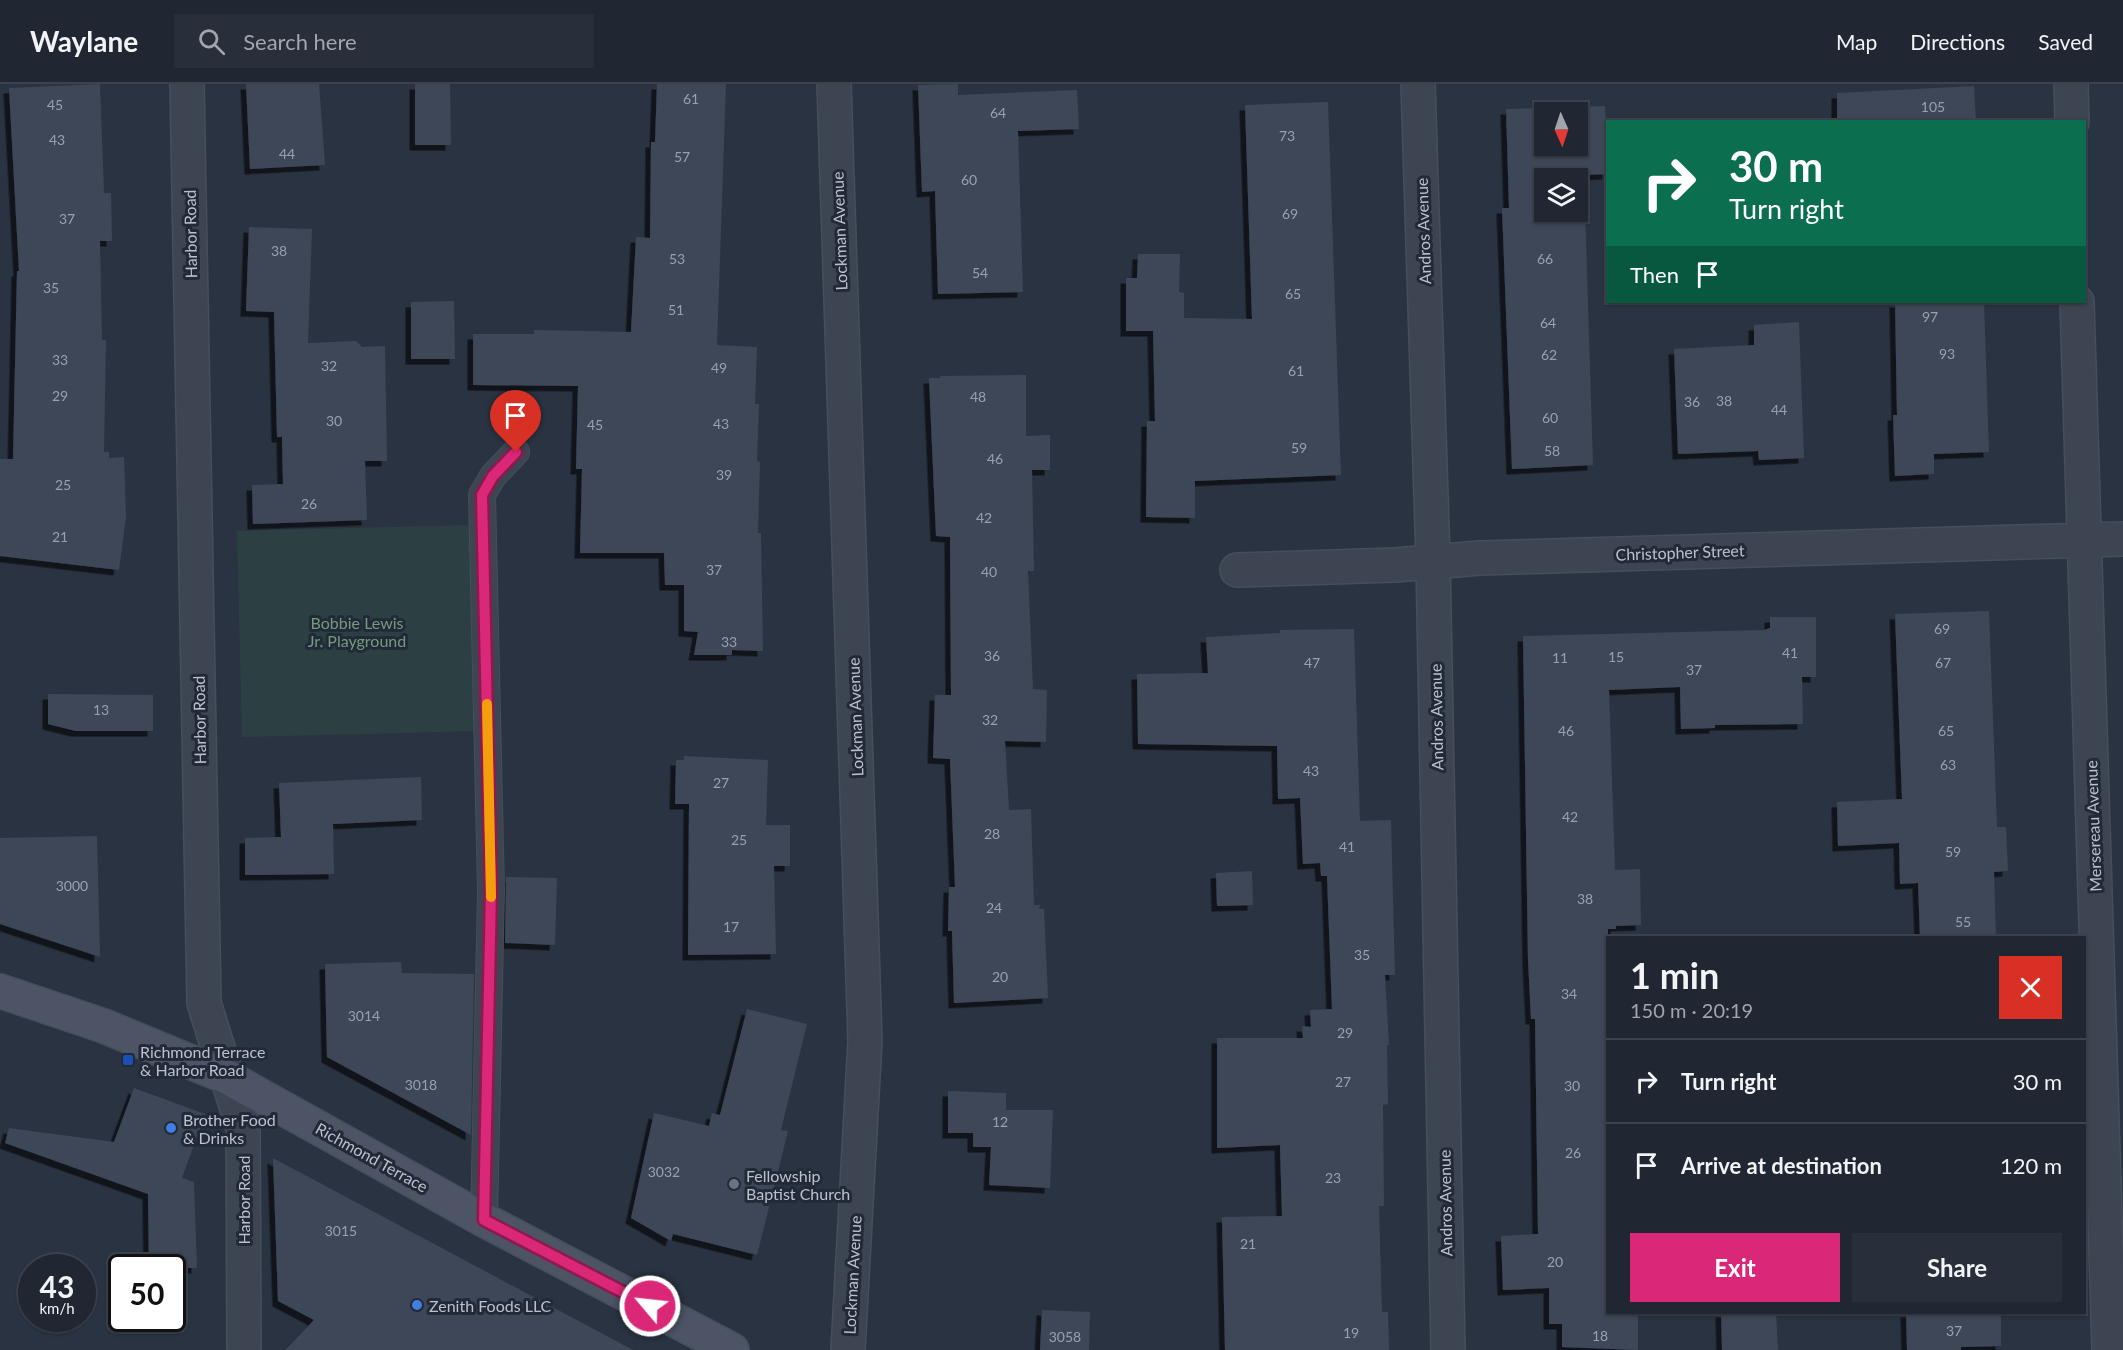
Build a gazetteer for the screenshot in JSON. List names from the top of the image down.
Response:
{
  "streets": {
    "main road": ["Richmond Terrace"],
    "street": [
      "Lockman Avenue",
      "Andros Avenue",
      "Harbor Road",
      "Christopher Street",
      "Mersereau Avenue"
    ]
  },
  "crossings": [
    ["Andros Avenue", "Christopher Street"],
    ["Harbor Road", "Richmond Terrace"],
    ["Christopher Street", "Mersereau Avenue"]
  ],
  "parks": ["Bobbie Lewis Jr. Playground"],
  "places": {
    "transit": ["Richmond Terrace & Harbor Road"],
    "other": ["Brother Food & Drinks", "Fellowship Baptist Church", "Zenith Foods LLC"]
  },
  "house_numbers": [
    "61",
    "45",
    "105",
    "64",
    "73",
    "43",
    "44",
    "57",
    "60",
    "69",
    "37",
    "38",
    "53",
    "66",
    "54",
    "35",
    "65",
    "51",
    "97",
    "64",
    "93",
    "62",
    "33",
    "32",
    "49",
    "61",
    "29",
    "48",
    "38",
    "36",
    "44",
    "60",
    "30",
    "43",
    "45",
    "59",
    "58",
    "46",
    "39",
    "25",
    "26",
    "42",
    "21",
    "37",
    "40",
    "69",
    "33",
    "41",
    "36",
    "15",
    "11",
    "47",
    "67",
    "37",
    "13",
    "32",
    "46",
    "65",
    "63",
    "43",
    "27",
    "42",
    "28",
    "25",
    "41",
    "59",
    "3000",
    "38",
    "24",
    "55",
    "17",
    "35",
    "20",
    "34",
    "3014",
    "29",
    "27",
    "3018",
    "30",
    "12",
    "26",
    "3032",
    "23",
    "3015",
    "21",
    "20",
    "37",
    "19",
    "18",
    "3058"
  ],
  "north": "bottom",
  "page": {
    "header": "Waylane",
    "search": "Search here",
    "nav": ["Map", "Directions", "Saved"],
    "turn": ["30 m", "Turn right"],
    "then": "Then",
    "heading": ["1 min", "150 m · 20:19"],
    "list": [
      {
        "name": "Turn right",
        "value": "30 m"
      },
      {
        "name": "Arrive at destination",
        "value": "120 m"
      }
    ],
    "buttons": ["Exit", "Share"],
    "speed": "43 km/h",
    "limit": "50"
  }
}
